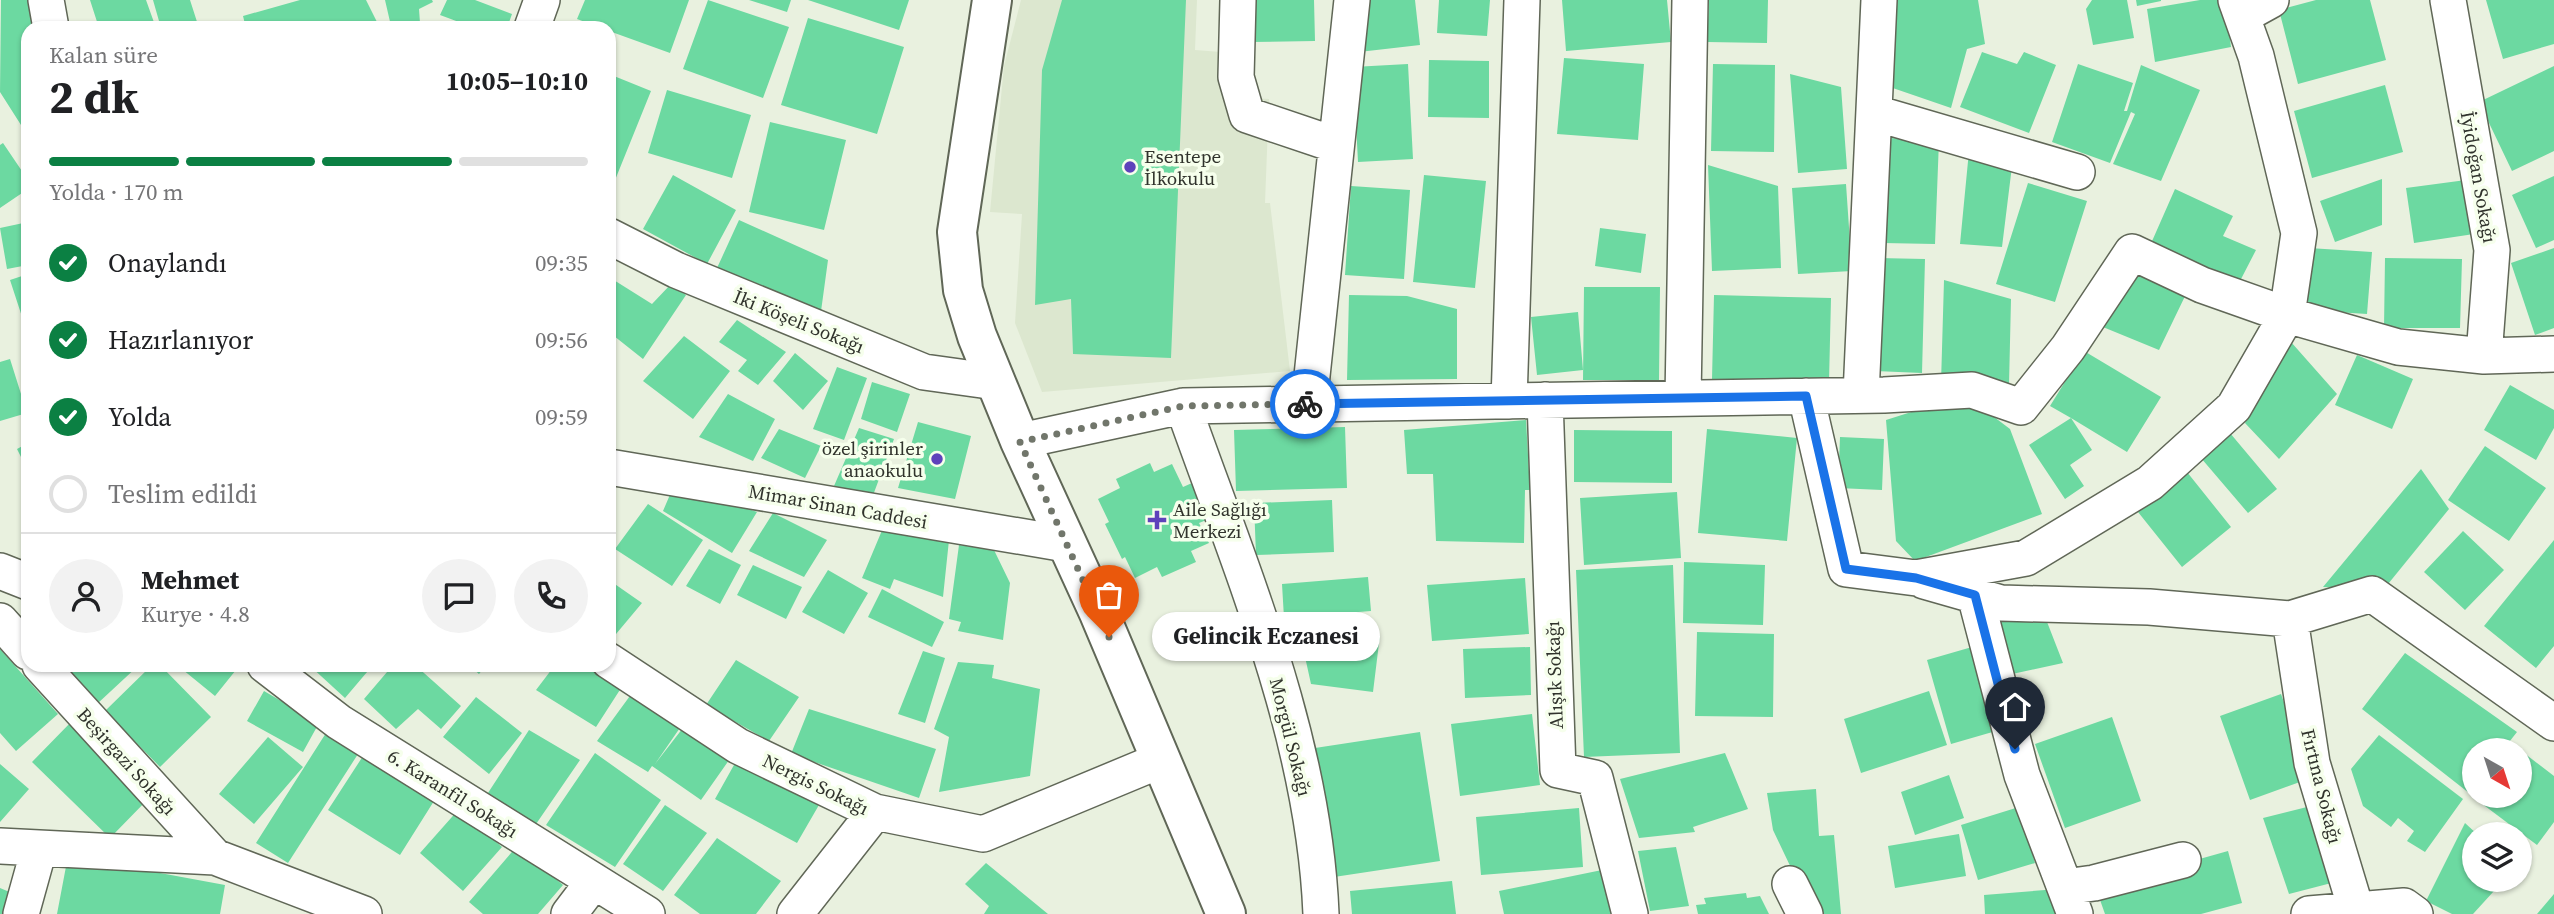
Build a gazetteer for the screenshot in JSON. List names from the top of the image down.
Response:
{
  "streets": {
    "street": [
      "İyidoğan Sokağı",
      "İki Köşeli Sokağı",
      "Mimar Sinan Caddesi",
      "Alışık Sokağı",
      "Morgül Sokağı",
      "Beşirgazi Sokağı",
      "Nergis Sokağı",
      "Fırtına Sokağı",
      "6. Karanfil Sokağı"
    ]
  },
  "places": {
    "other": ["Esentepe İlkokulu", "özel şirinler anaokulu", "Gelincik Eczanesi"],
    "health": ["Aile Sağlığı Merkezi"]
  },
  "north": "bottom right",
  "page": {
    "heading": ["2 dk", "Kalan süre", "10:05–10:10"],
    "panel": ["Mehmet", "Kurye · 4.8"],
    "bar": "Yolda · 170 m",
    "list": [
      ["Onaylandı", "09:35"],
      ["Hazırlanıyor", "09:56"],
      ["Yolda", "09:59"],
      "Teslim edildi"
    ],
    "bubble": "Gelincik Eczanesi"
  }
}
